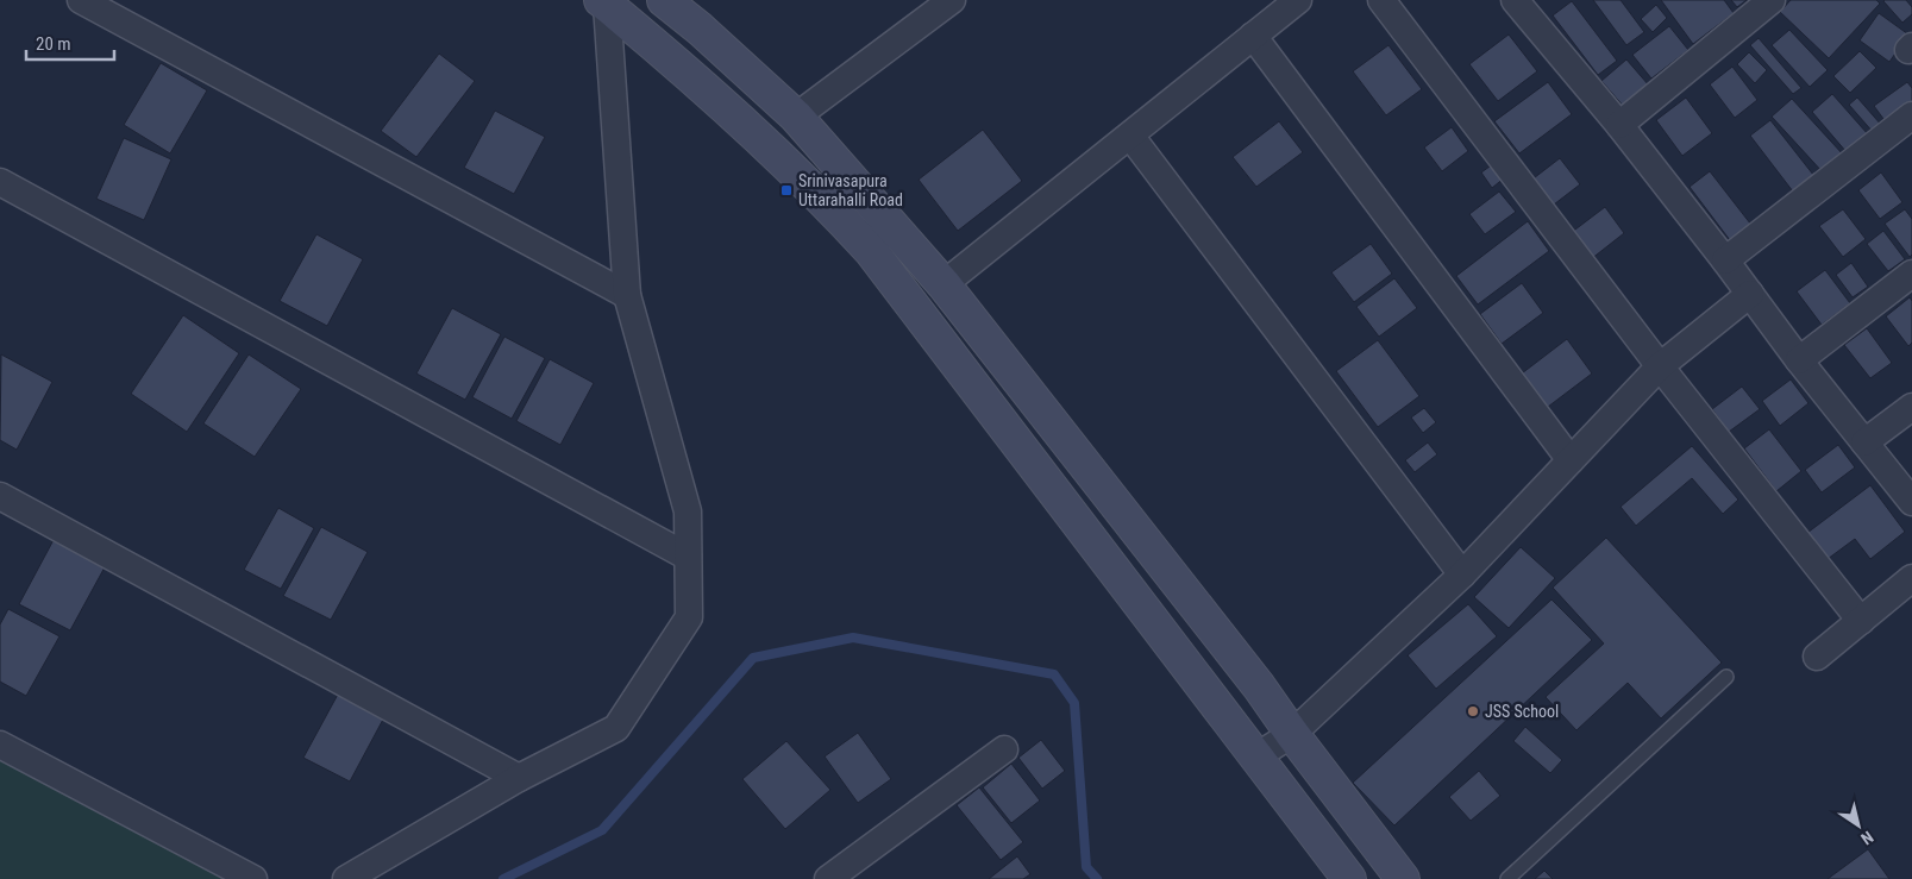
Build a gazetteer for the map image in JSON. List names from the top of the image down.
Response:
{
  "places": {
    "transit": ["Srinivasapura Uttarahalli Road"],
    "other": ["JSS School"]
  },
  "scale_bar": "20 m",
  "north": "bottom right"
}
